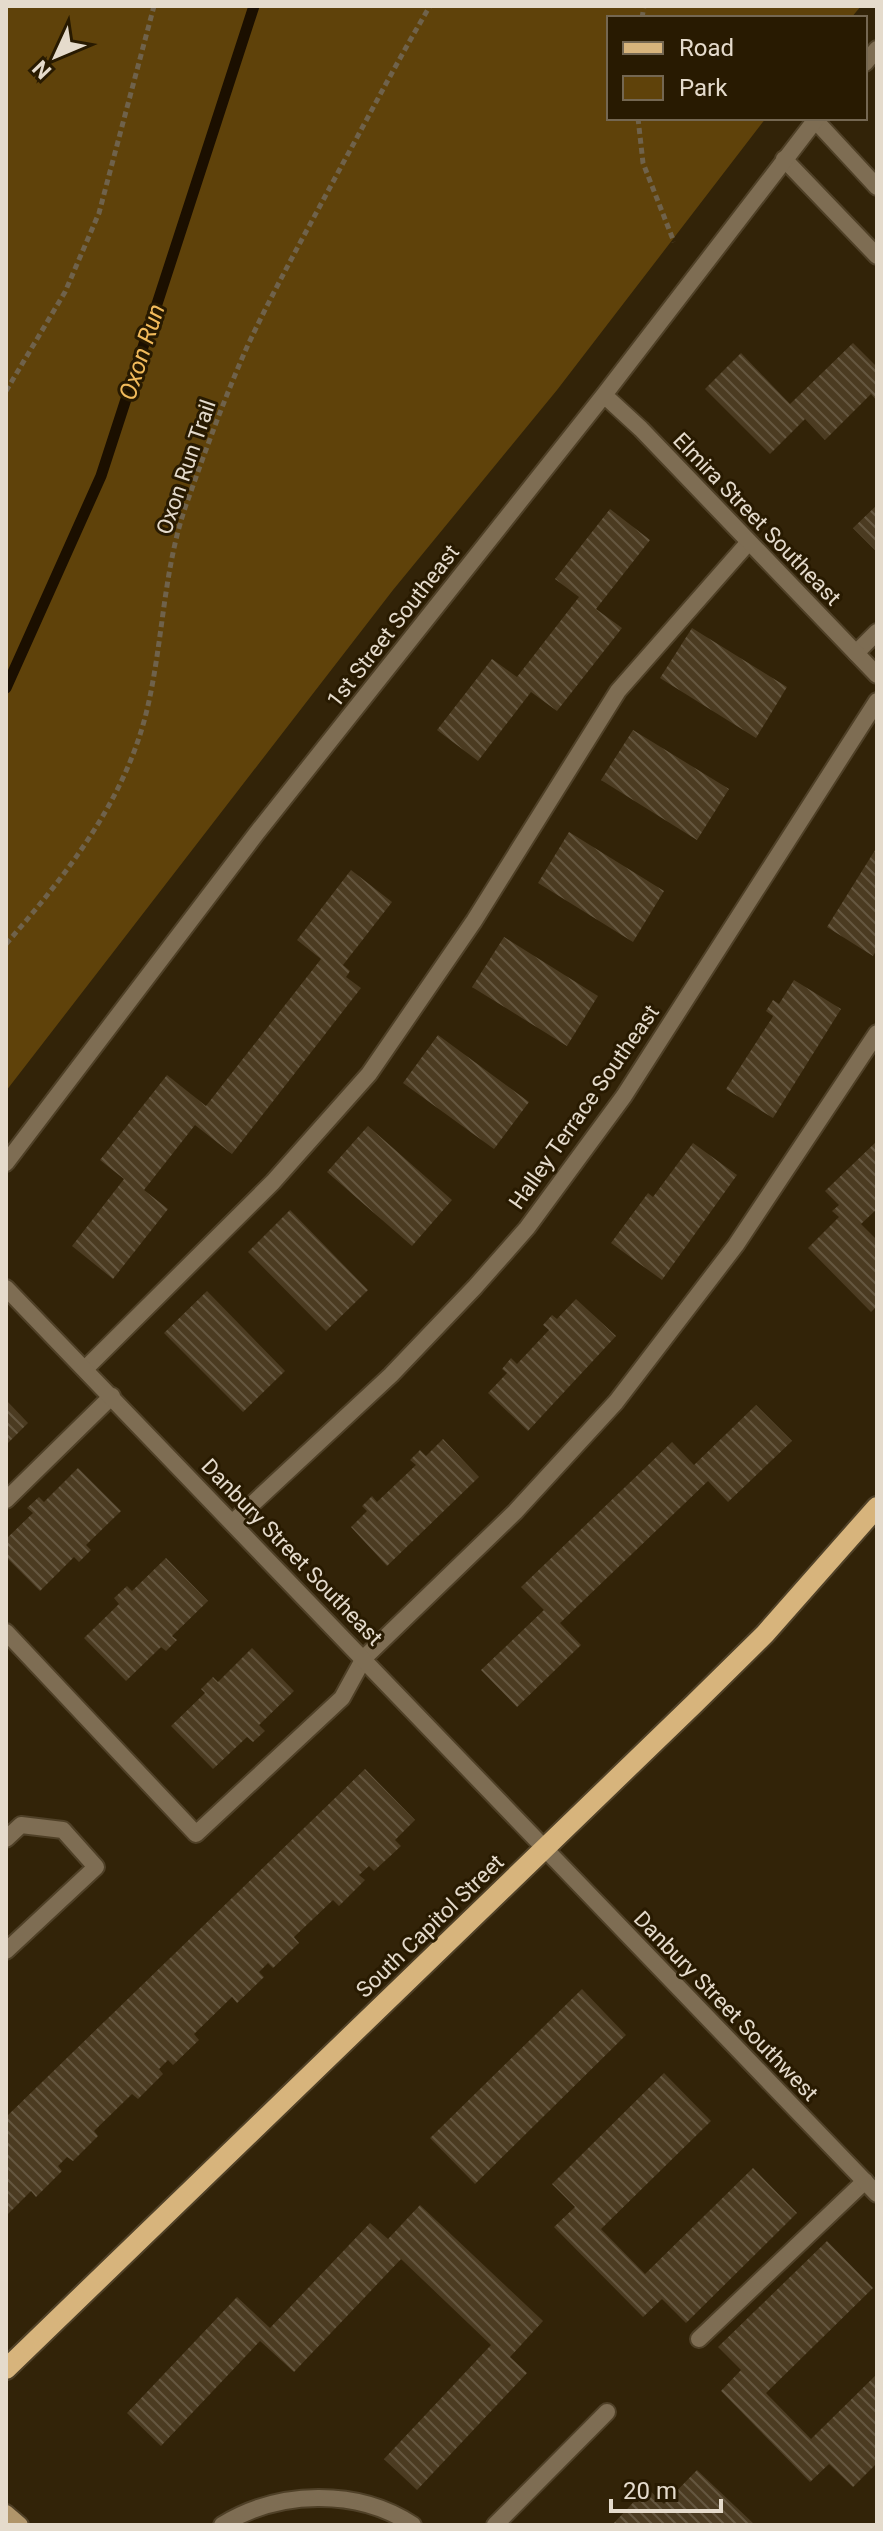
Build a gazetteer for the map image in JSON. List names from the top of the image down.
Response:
{
  "streets": {
    "main road": ["South Capitol Street"],
    "street": [
      "Elmira Street Southeast",
      "1st Street Southeast",
      "Halley Terrace Southeast",
      "Danbury Street Southeast",
      "Danbury Street Southwest"
    ],
    "path": ["Oxon Run Trail"]
  },
  "crossings": [
    ["Elmira Street Southeast", "1st Street Southeast"],
    ["Halley Terrace Southeast", "Danbury Street Southeast"],
    ["Danbury Street Southeast", "South Capitol Street"],
    ["Danbury Street Southeast", "Danbury Street Southwest"],
    ["South Capitol Street", "Danbury Street Southwest"]
  ],
  "water": ["Oxon Run"],
  "legend": ["Road", "Park"],
  "scale_bar": "20 m",
  "north": "bottom left"
}
